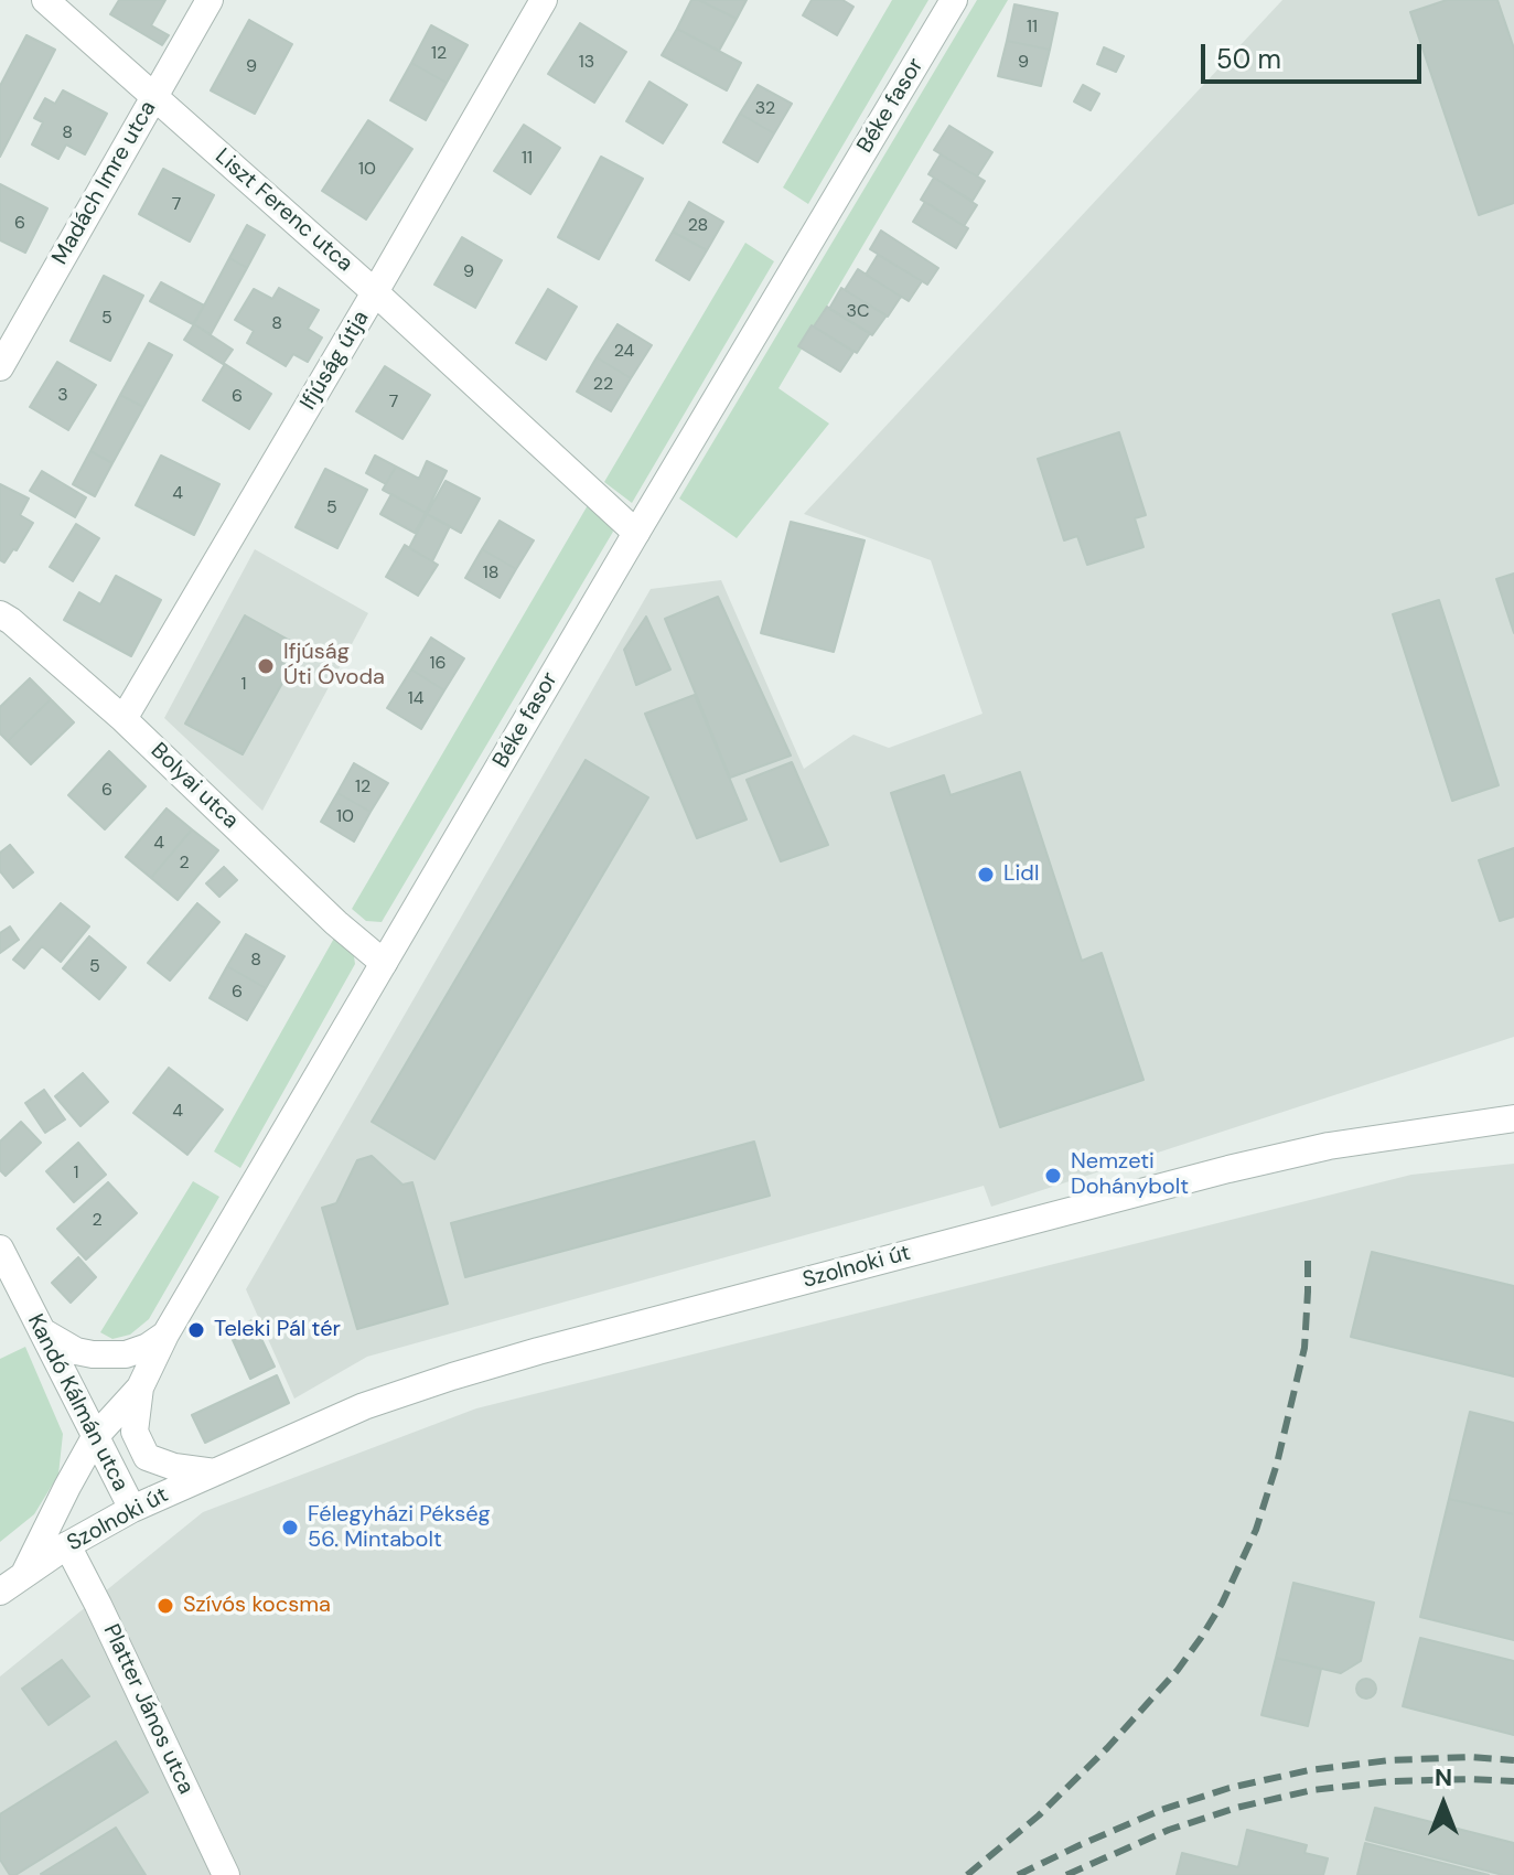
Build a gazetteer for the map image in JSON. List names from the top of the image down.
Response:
{
  "streets": {
    "street": [
      "Béke fasor",
      "Madách Imre utca",
      "Liszt Ferenc utca",
      "Ifjúság útja",
      "Bolyai utca",
      "Szolnoki út",
      "Kandó Kálmán utca",
      "Platter János utca"
    ]
  },
  "crossings": [
    ["Béke fasor", "Liszt Ferenc utca"],
    ["Béke fasor", "Bolyai utca"],
    ["Béke fasor", "Szolnoki út"],
    ["Béke fasor", "Kandó Kálmán utca"],
    ["Madách Imre utca", "Liszt Ferenc utca"],
    ["Liszt Ferenc utca", "Ifjúság útja"],
    ["Ifjúság útja", "Bolyai utca"],
    ["Szolnoki út", "Kandó Kálmán utca"],
    ["Szolnoki út", "Platter János utca"]
  ],
  "places": [
    "Ifjúság Úti Óvoda",
    "Lidl",
    "Nemzeti Dohánybolt",
    "Teleki Pál tér",
    "Félegyházi Pékség 56. Mintabolt",
    "Szívós kocsma"
  ],
  "house_numbers": [
    "11",
    "12",
    "13",
    "9",
    "9",
    "32",
    "8",
    "11",
    "10",
    "7",
    "6",
    "28",
    "9",
    "3C",
    "5",
    "8",
    "24",
    "22",
    "3",
    "6",
    "7",
    "4",
    "5",
    "18",
    "16",
    "1",
    "14",
    "12",
    "6",
    "10",
    "4",
    "2",
    "8",
    "5",
    "6",
    "4",
    "1",
    "2"
  ],
  "scale_bar": "50 m",
  "north": "top"
}
